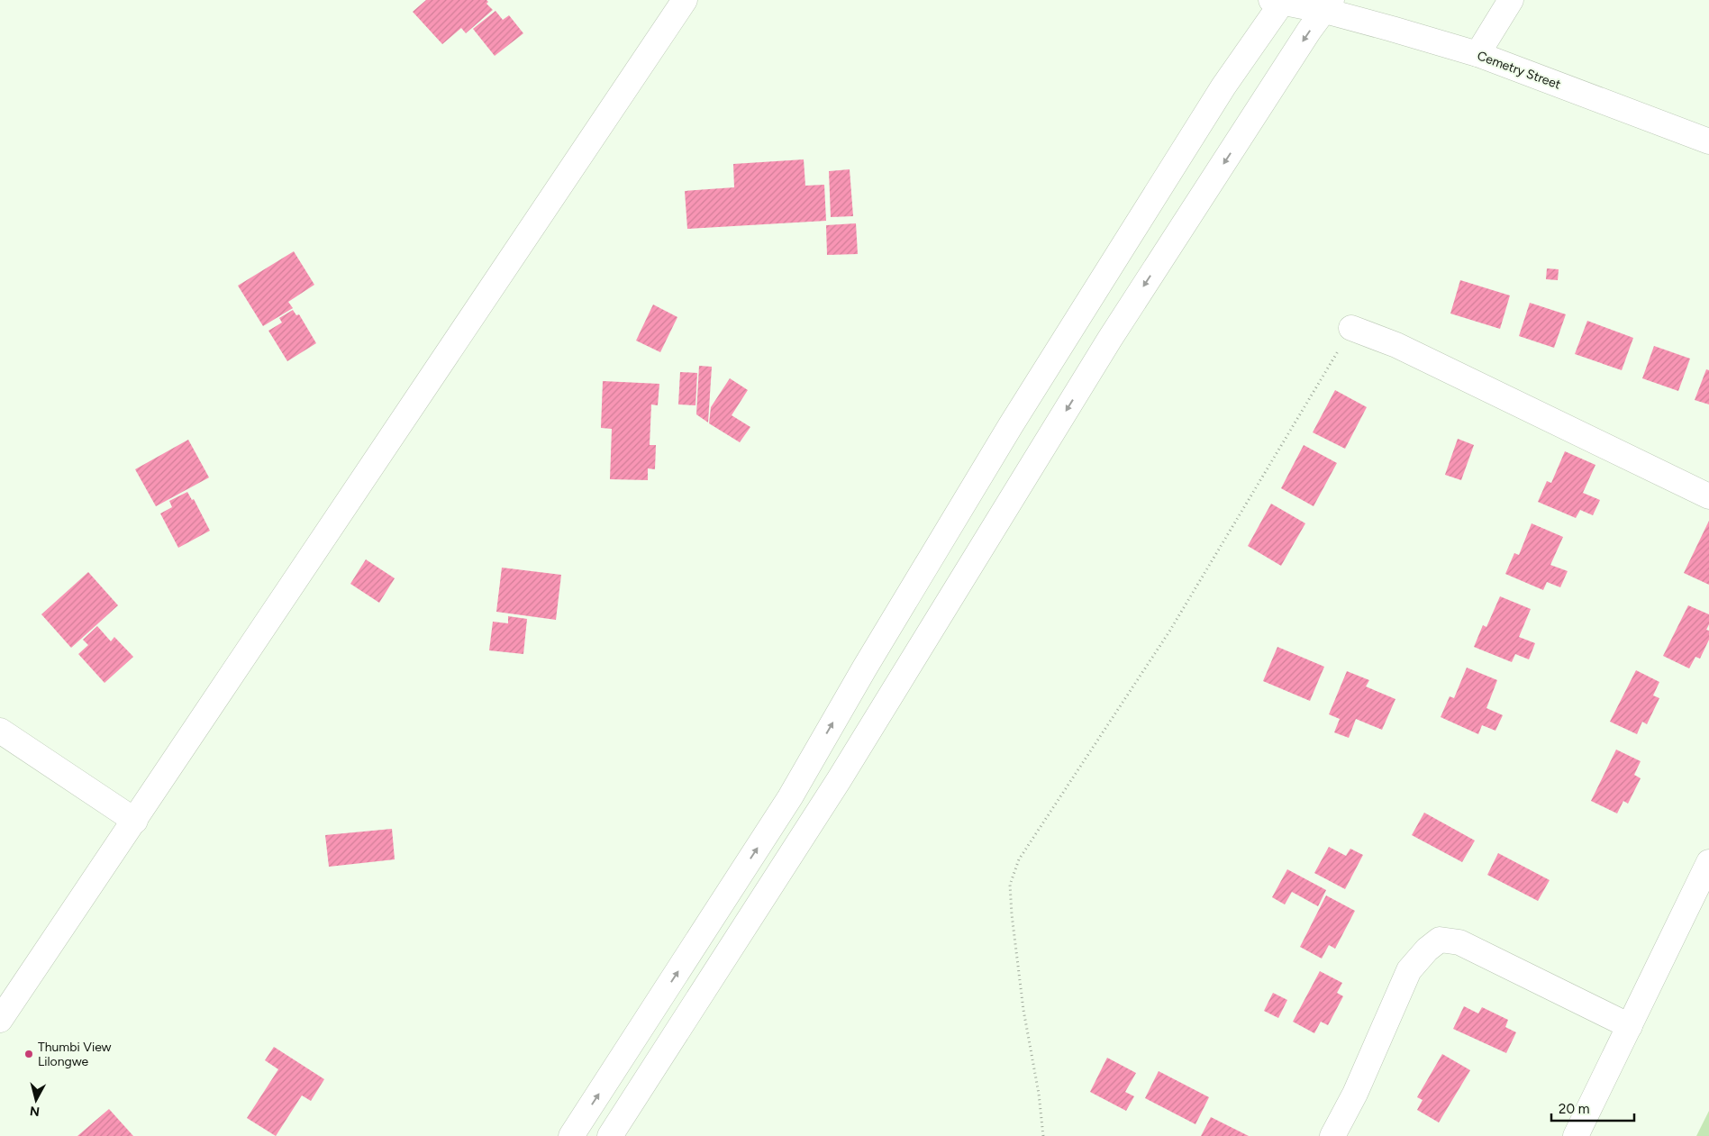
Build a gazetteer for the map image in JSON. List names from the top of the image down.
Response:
{
  "streets": {
    "main road": ["Cemetry Street"]
  },
  "places": ["Thumbi View Lilongwe"],
  "scale_bar": "20 m",
  "north": "bottom"
}
